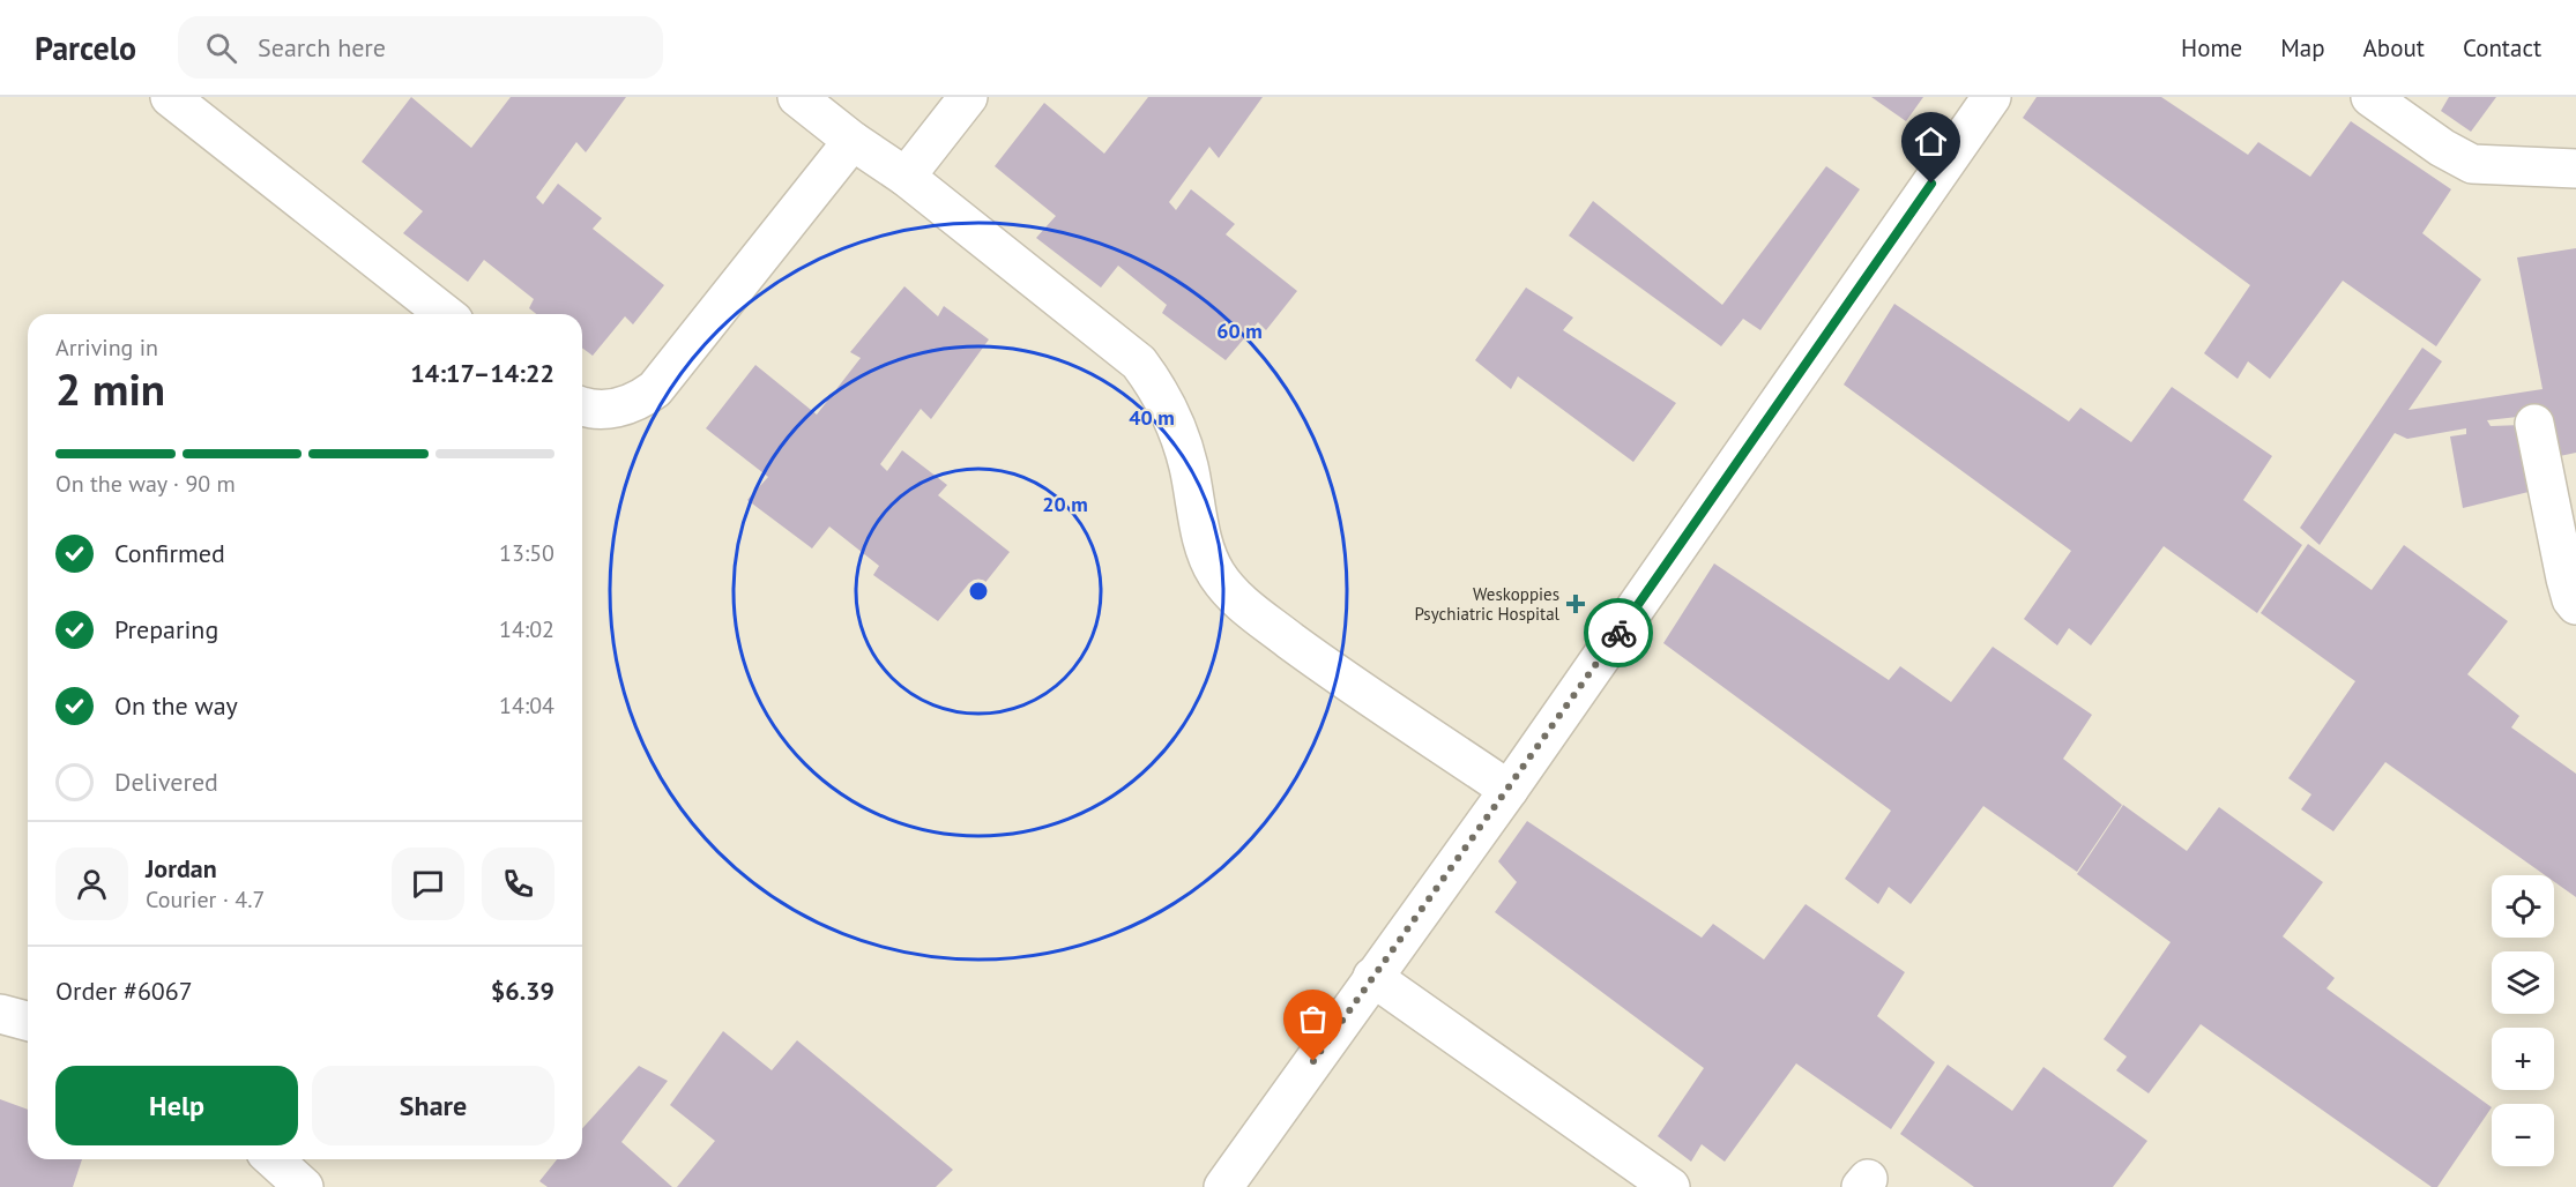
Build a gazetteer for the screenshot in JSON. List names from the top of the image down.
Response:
{
  "places": {
    "health": ["Weskoppies Psychiatric Hospital"]
  },
  "page": {
    "header": "Parcelo",
    "search": "Search here",
    "nav": [
      "Home",
      "Map",
      "About",
      "Contact"
    ],
    "heading": ["2 min", "Arriving in", "14:17–14:22"],
    "panel": [
      "Jordan",
      "Courier · 4.7",
      "Order #6067",
      "$6.39"
    ],
    "bar": "On the way · 90 m",
    "list": [
      ["Confirmed", "13:50"],
      ["Preparing", "14:02"],
      ["On the way", "14:04"],
      "Delivered"
    ],
    "map_buttons": ["+", "−"],
    "buttons": ["Help", "Share"]
  },
  "rings": ["60 m", "40 m", "20 m"]
}
